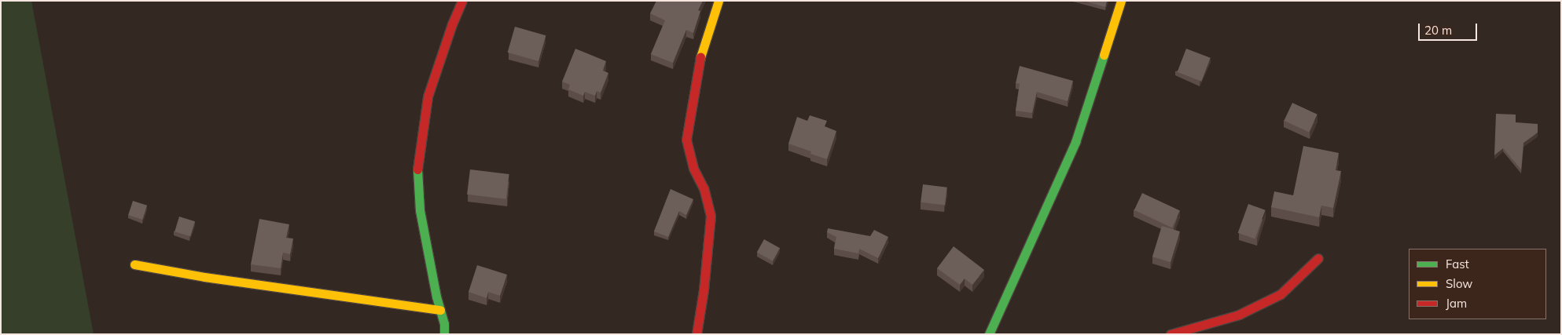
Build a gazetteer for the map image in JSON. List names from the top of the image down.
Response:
{
  "legend": ["Fast", "Slow", "Jam"],
  "scale_bar": "20 m"
}
